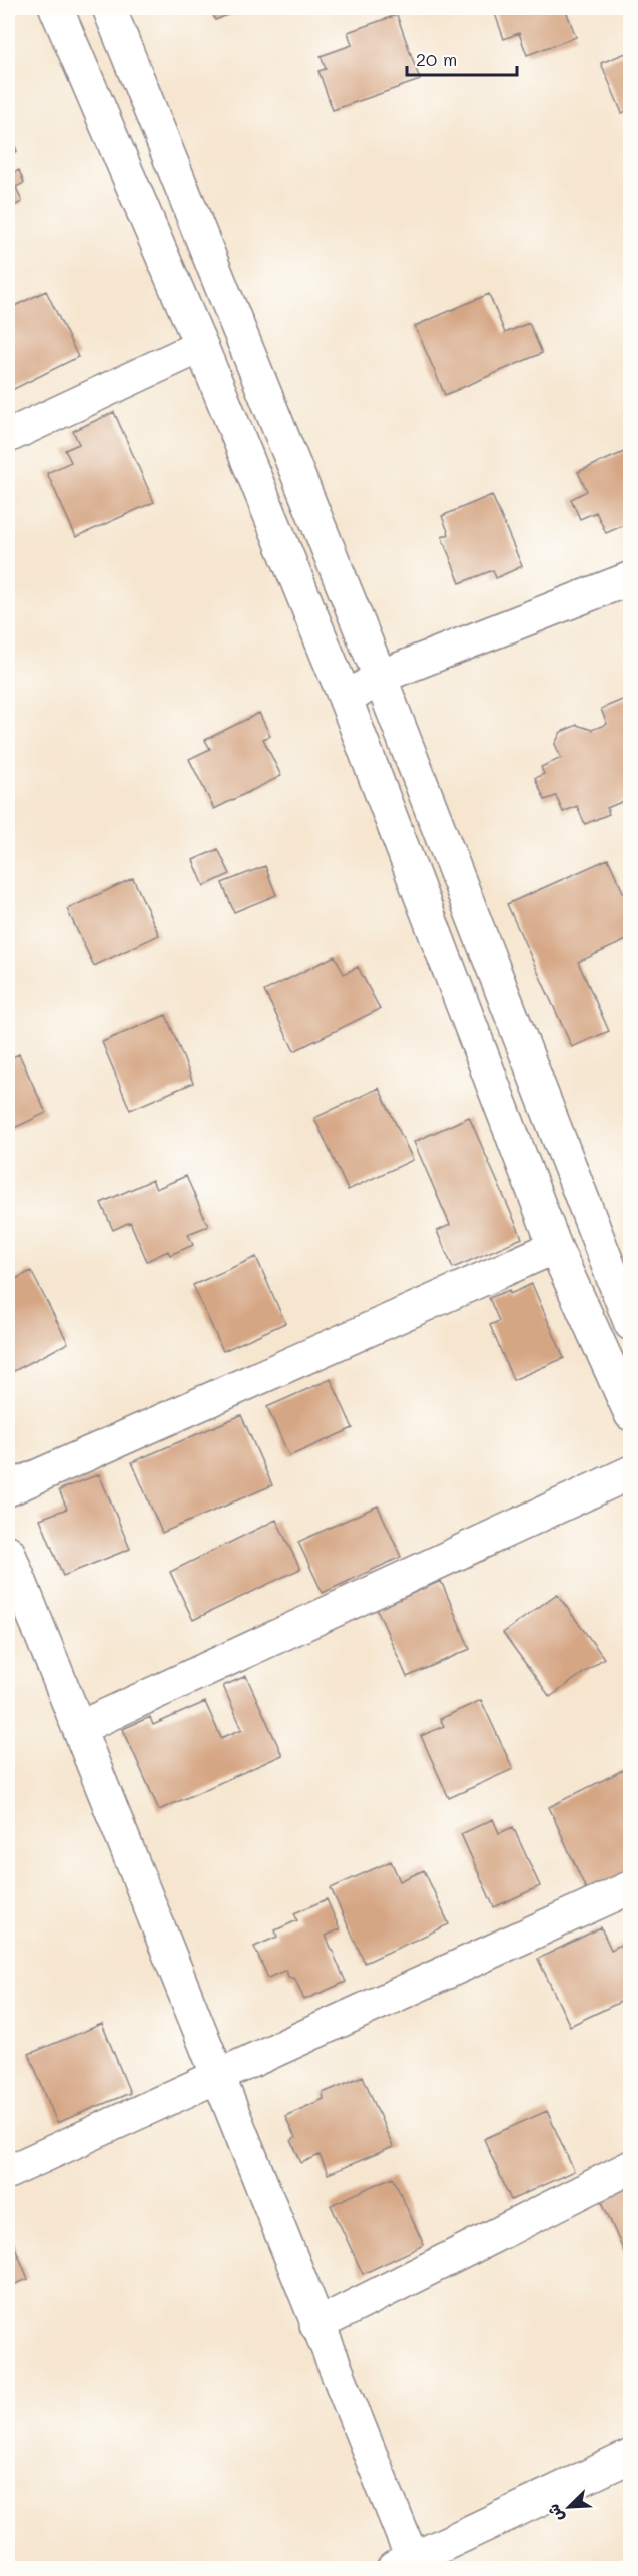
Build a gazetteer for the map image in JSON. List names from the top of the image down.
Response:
{
  "scale_bar": "20 m",
  "north": "bottom left"
}
